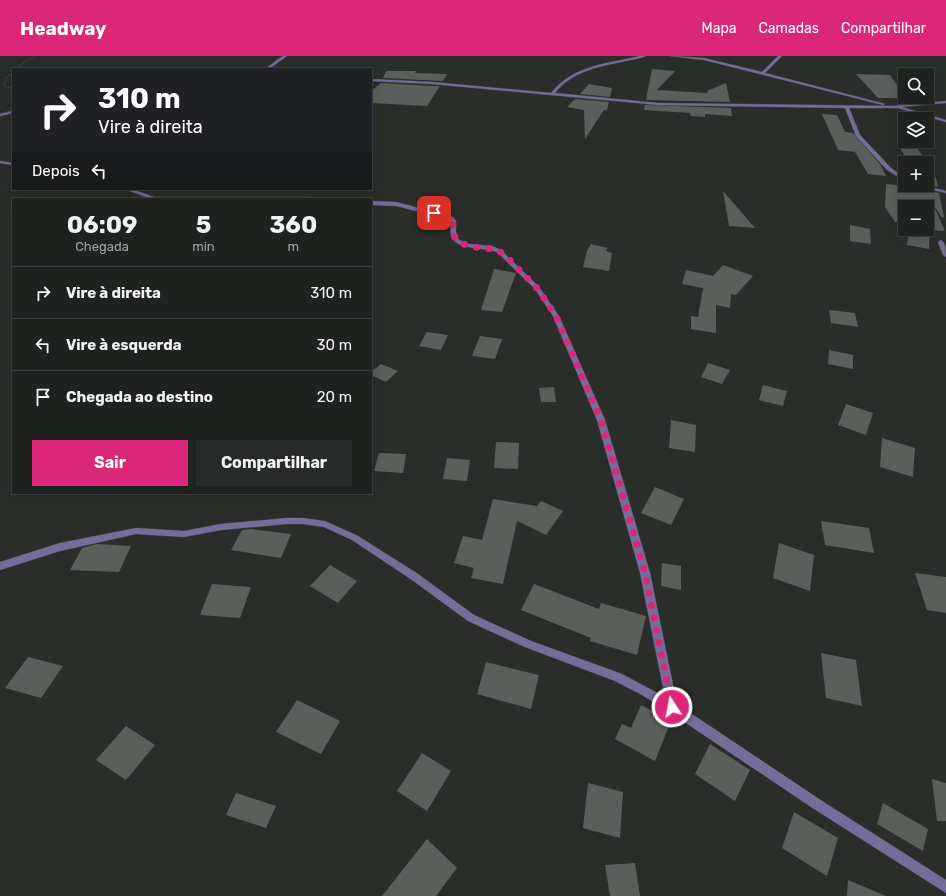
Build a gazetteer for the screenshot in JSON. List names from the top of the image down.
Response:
{
  "page": {
    "header": "Headway",
    "nav": ["Mapa", "Camadas", "Compartilhar"],
    "map_buttons": ["+", "−"],
    "turn": ["310 m", "Vire à direita"],
    "then": "Depois",
    "eta": [
      "06:09",
      "Chegada",
      "5",
      "min",
      "360",
      "m"
    ],
    "list": [
      {
        "name": "Vire à direita",
        "value": "310 m"
      },
      {
        "name": "Vire à esquerda",
        "value": "30 m"
      },
      {
        "name": "Chegada ao destino",
        "value": "20 m"
      }
    ],
    "buttons": ["Sair", "Compartilhar"]
  }
}
